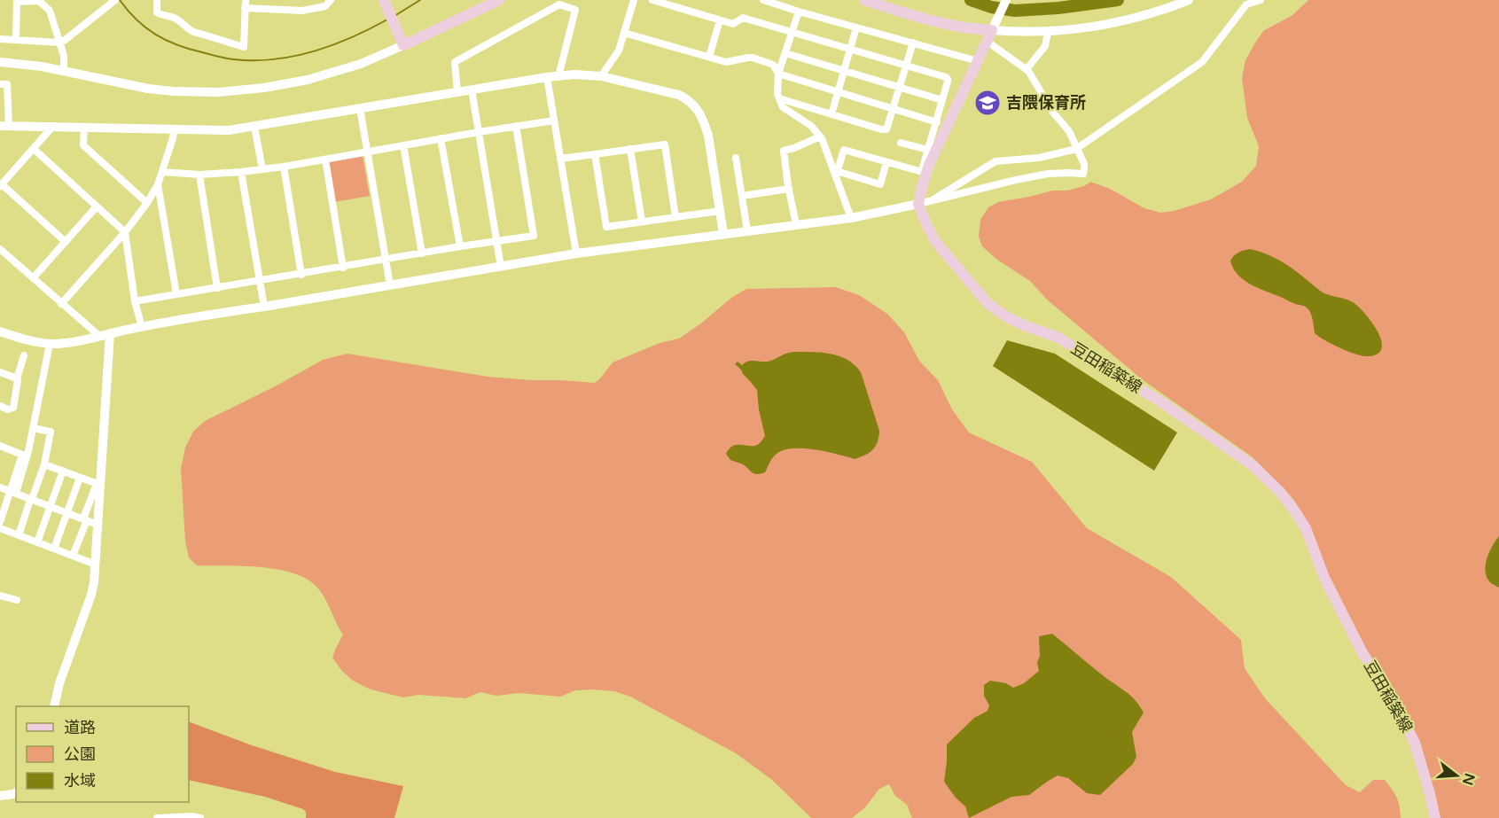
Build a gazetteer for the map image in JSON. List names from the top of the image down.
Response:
{
  "streets": {
    "main road": ["豆田稲築線"]
  },
  "places": {
    "school or university": ["吉隈保育所"]
  },
  "legend": ["道路", "公園", "水域"],
  "north": "right"
}
